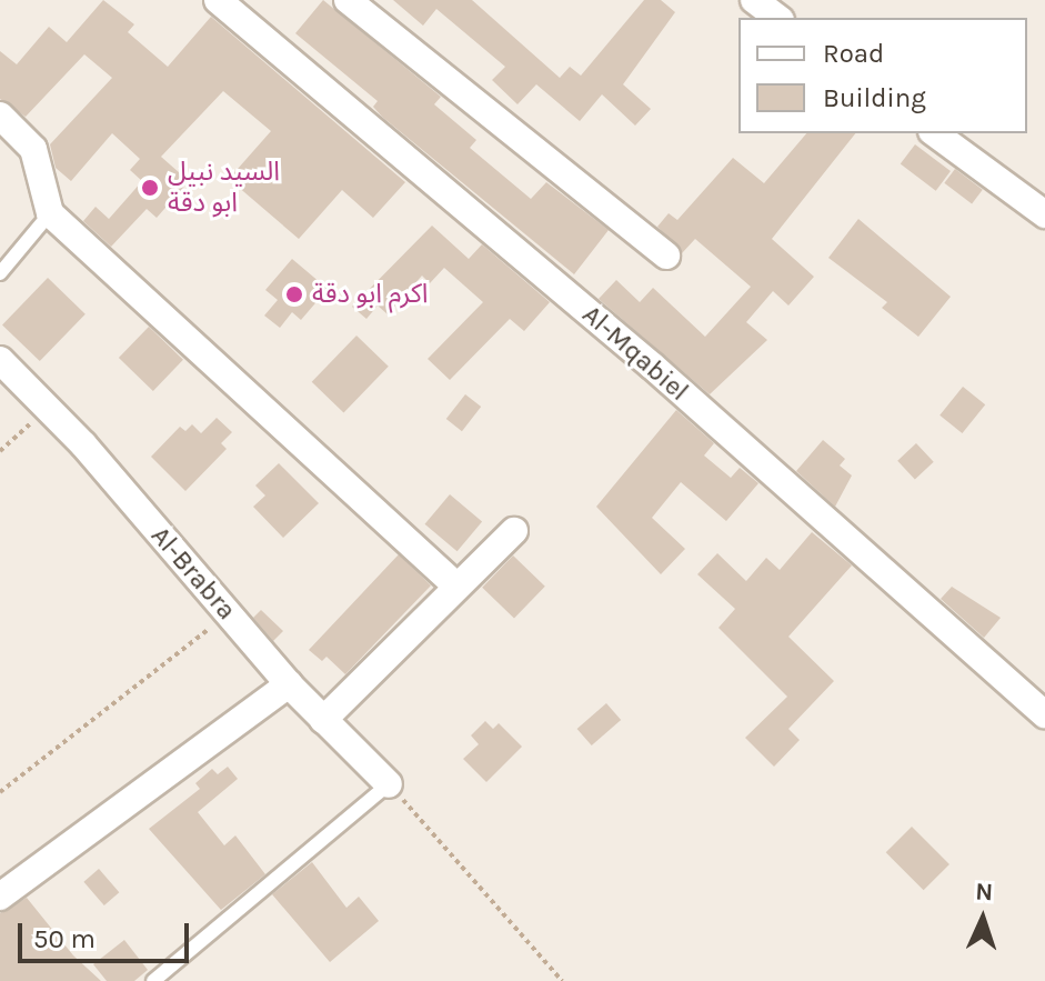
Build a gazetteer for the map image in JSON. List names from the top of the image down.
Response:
{
  "streets": {
    "street": ["Al-Mqabiel", "Al-Brabra"]
  },
  "places": ["السيد نبيل ابو دقة", "اكرم ابو دقة"],
  "legend": ["Road", "Building"],
  "scale_bar": "50 m",
  "north": "top"
}
